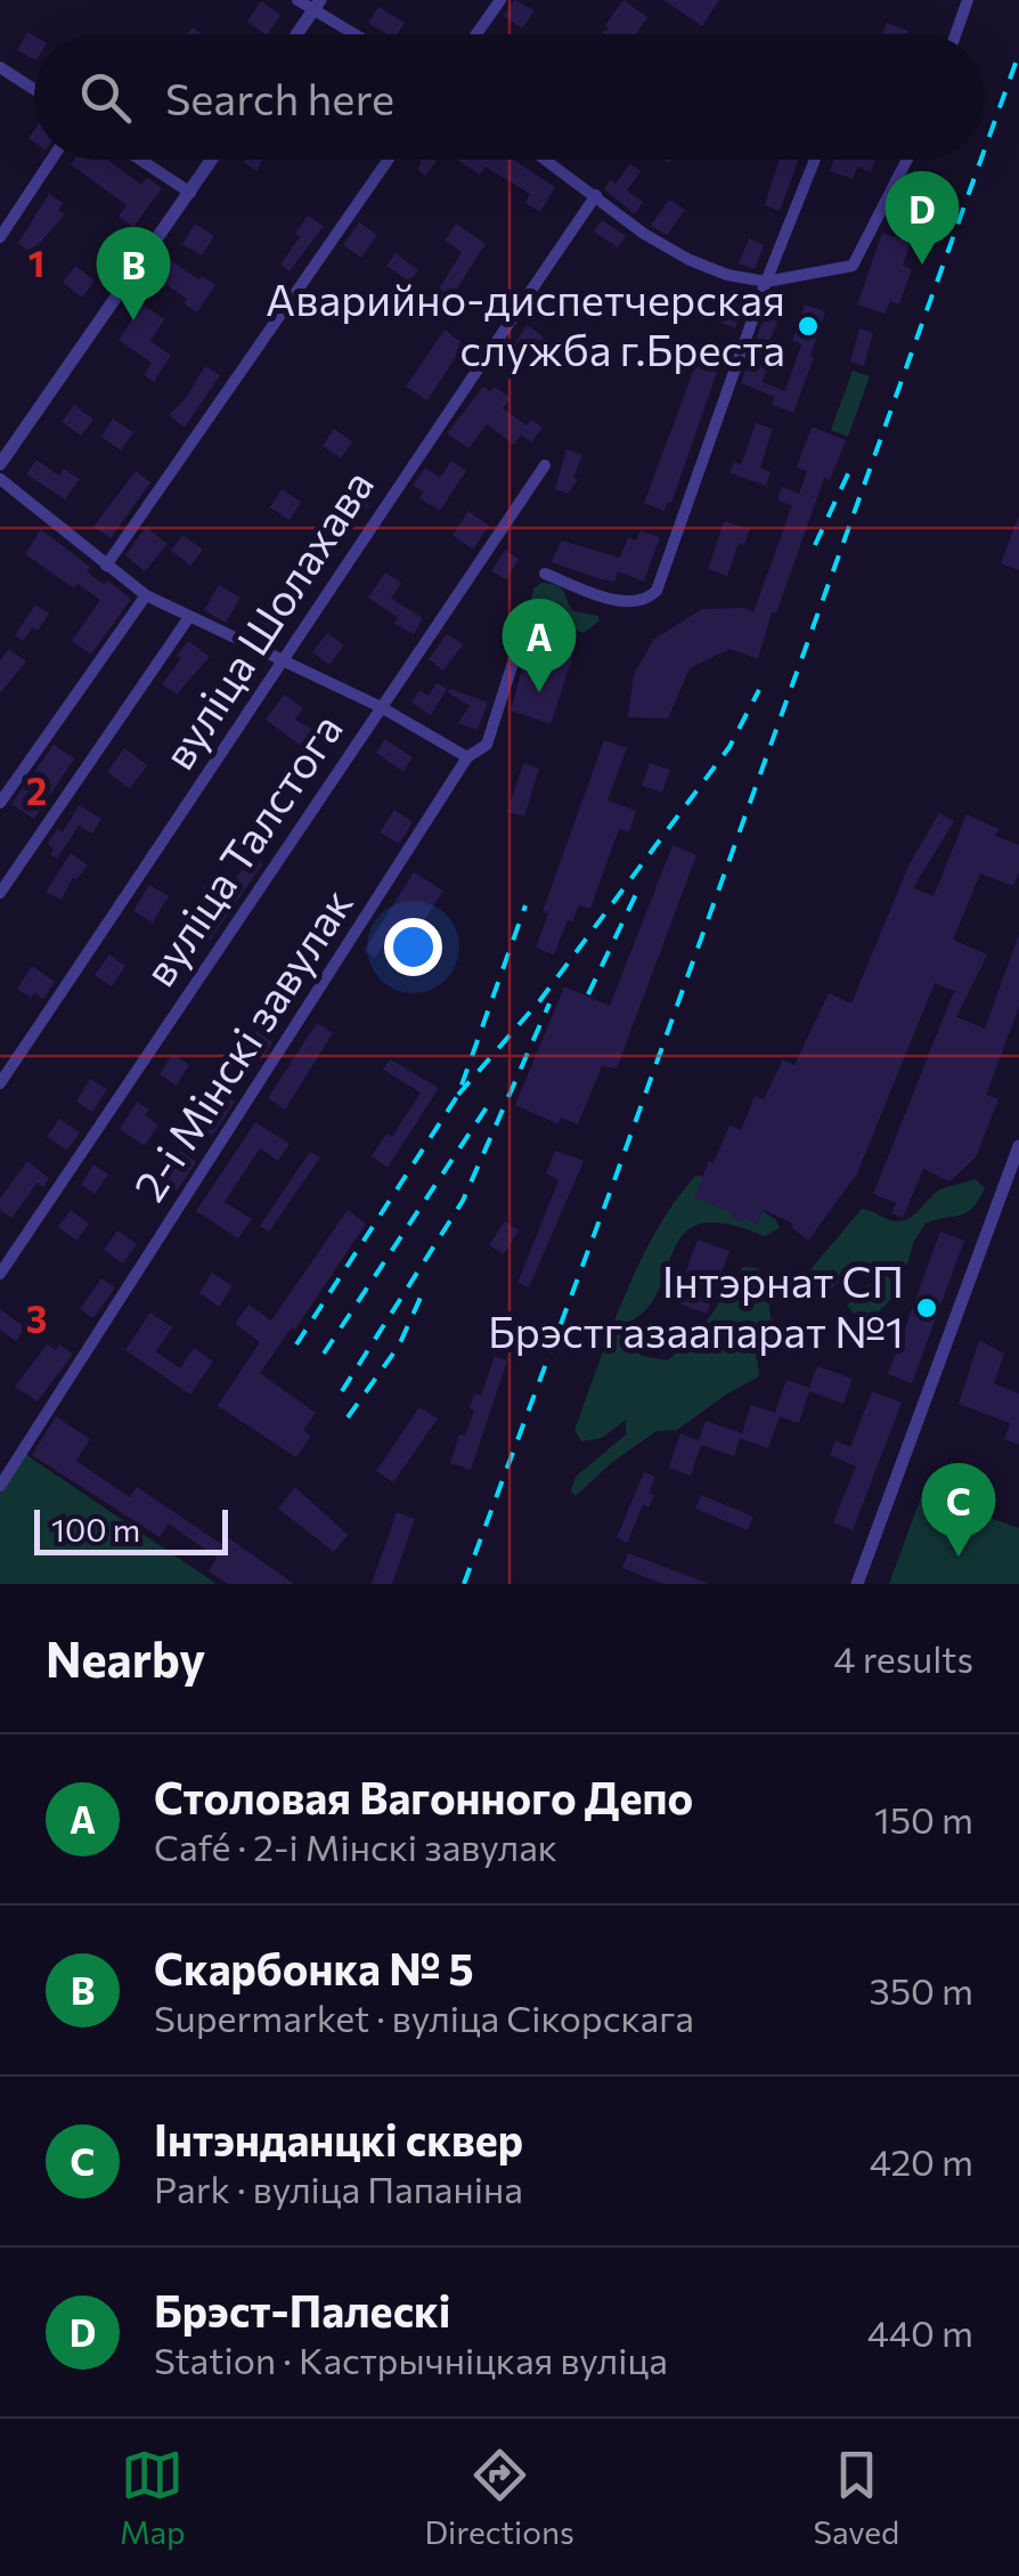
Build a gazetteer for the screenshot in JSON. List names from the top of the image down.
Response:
{
  "streets": {
    "street": ["вуліца Шолахава", "вуліца Талстога", "2-і Мінскі завулак"]
  },
  "places": ["Аварийно-диспетчерская служба г.Бреста", "Інтэрнат СП Брэстгазаапарат №1"],
  "scale_bar": "100 m",
  "page": {
    "search": "Search here",
    "pins": [
      "D",
      "B",
      "A",
      "C"
    ],
    "scale": "100 m",
    "heading": ["Nearby", "4 results"],
    "list": [
      {
        "mark": "A",
        "name": "Столовая Вагонного Депо",
        "note": "Café · 2-і Мінскі завулак",
        "value": "150 m"
      },
      {
        "mark": "B",
        "name": "Скарбонка № 5",
        "note": "Supermarket · вуліца Сікорскага",
        "value": "350 m"
      },
      {
        "mark": "C",
        "name": "Інтэнданцкі сквер",
        "note": "Park · вуліца Папаніна",
        "value": "420 m"
      },
      {
        "mark": "D",
        "name": "Брэст-Палескі",
        "note": "Station · Кастрычніцкая вуліца",
        "value": "440 m"
      }
    ],
    "nav": ["Map", "Directions", "Saved"]
  },
  "grid": {
    "rows": ["1", "2", "3"]
  }
}
